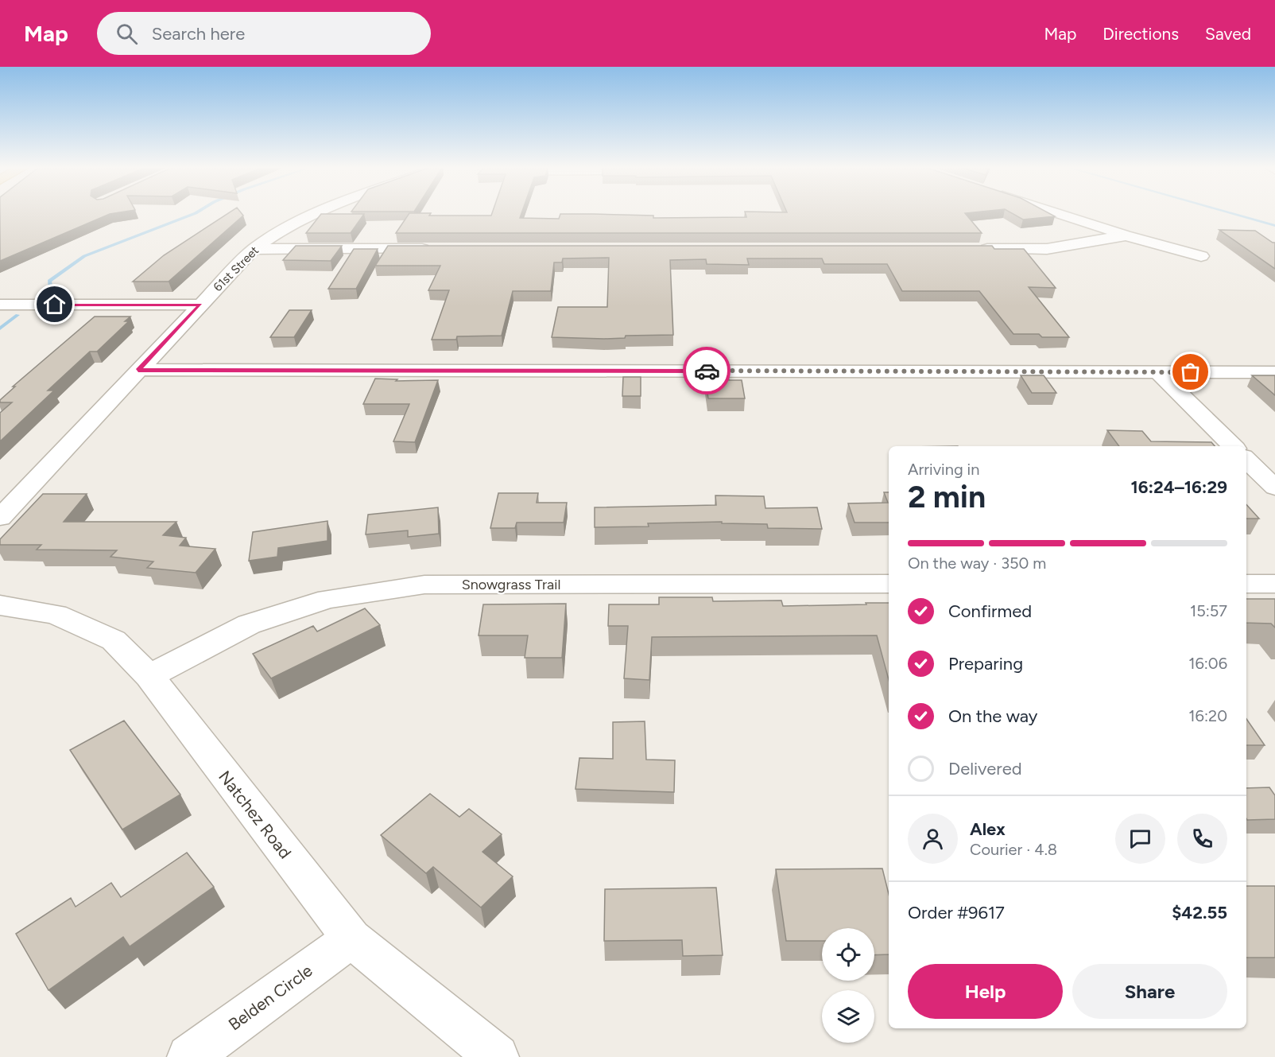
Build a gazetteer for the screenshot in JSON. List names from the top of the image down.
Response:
{
  "streets": {
    "street": [
      "61st Street",
      "Snowgrass Trail",
      "Natchez Road",
      "Belden Circle"
    ]
  },
  "crossings": [
    ["Snowgrass Trail", "Natchez Road"],
    ["Natchez Road", "Belden Circle"]
  ],
  "page": {
    "header": "Map",
    "search": "Search here",
    "nav": ["Map", "Directions", "Saved"],
    "heading": ["2 min", "Arriving in", "16:24–16:29"],
    "panel": [
      "Alex",
      "Courier · 4.8",
      "Order #9617",
      "$42.55"
    ],
    "bar": "On the way · 350 m",
    "list": [
      ["Confirmed", "15:57"],
      ["Preparing", "16:06"],
      ["On the way", "16:20"],
      "Delivered"
    ],
    "buttons": ["Help", "Share"]
  }
}
